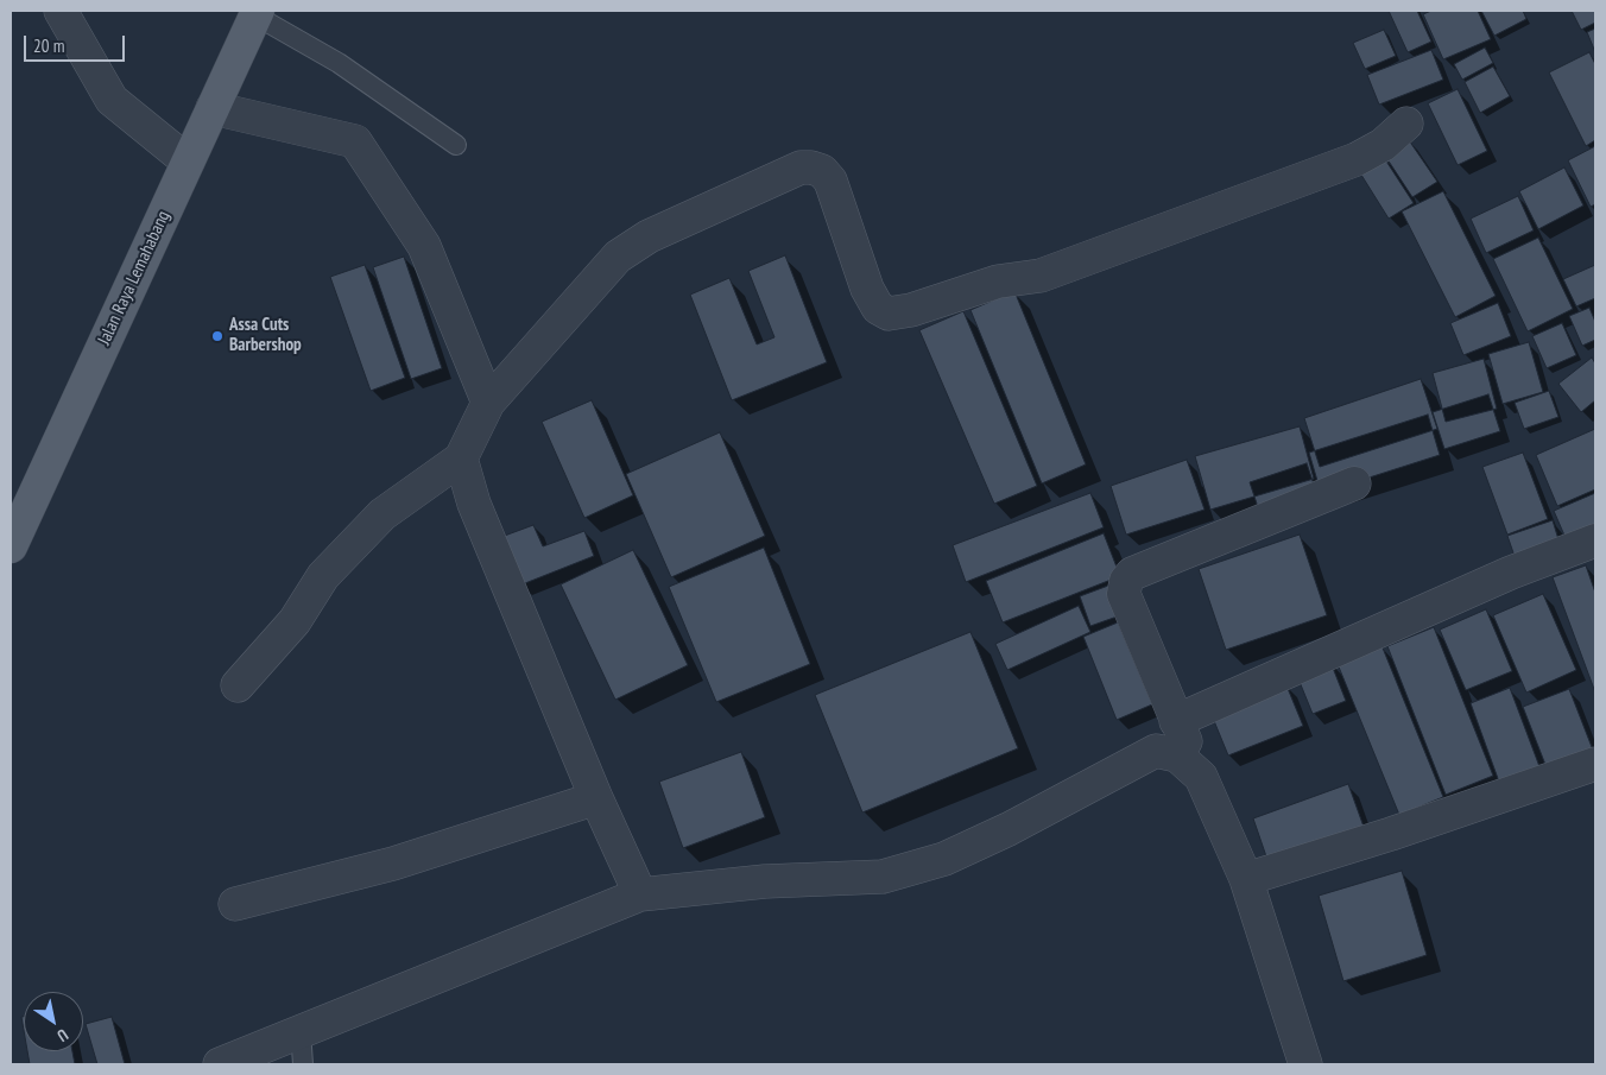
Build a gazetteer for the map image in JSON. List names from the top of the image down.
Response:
{
  "streets": {
    "main road": ["Jalan Raya Lemahabang"]
  },
  "places": ["Assa Cuts Barbershop"],
  "scale_bar": "20 m",
  "north": "bottom right"
}
